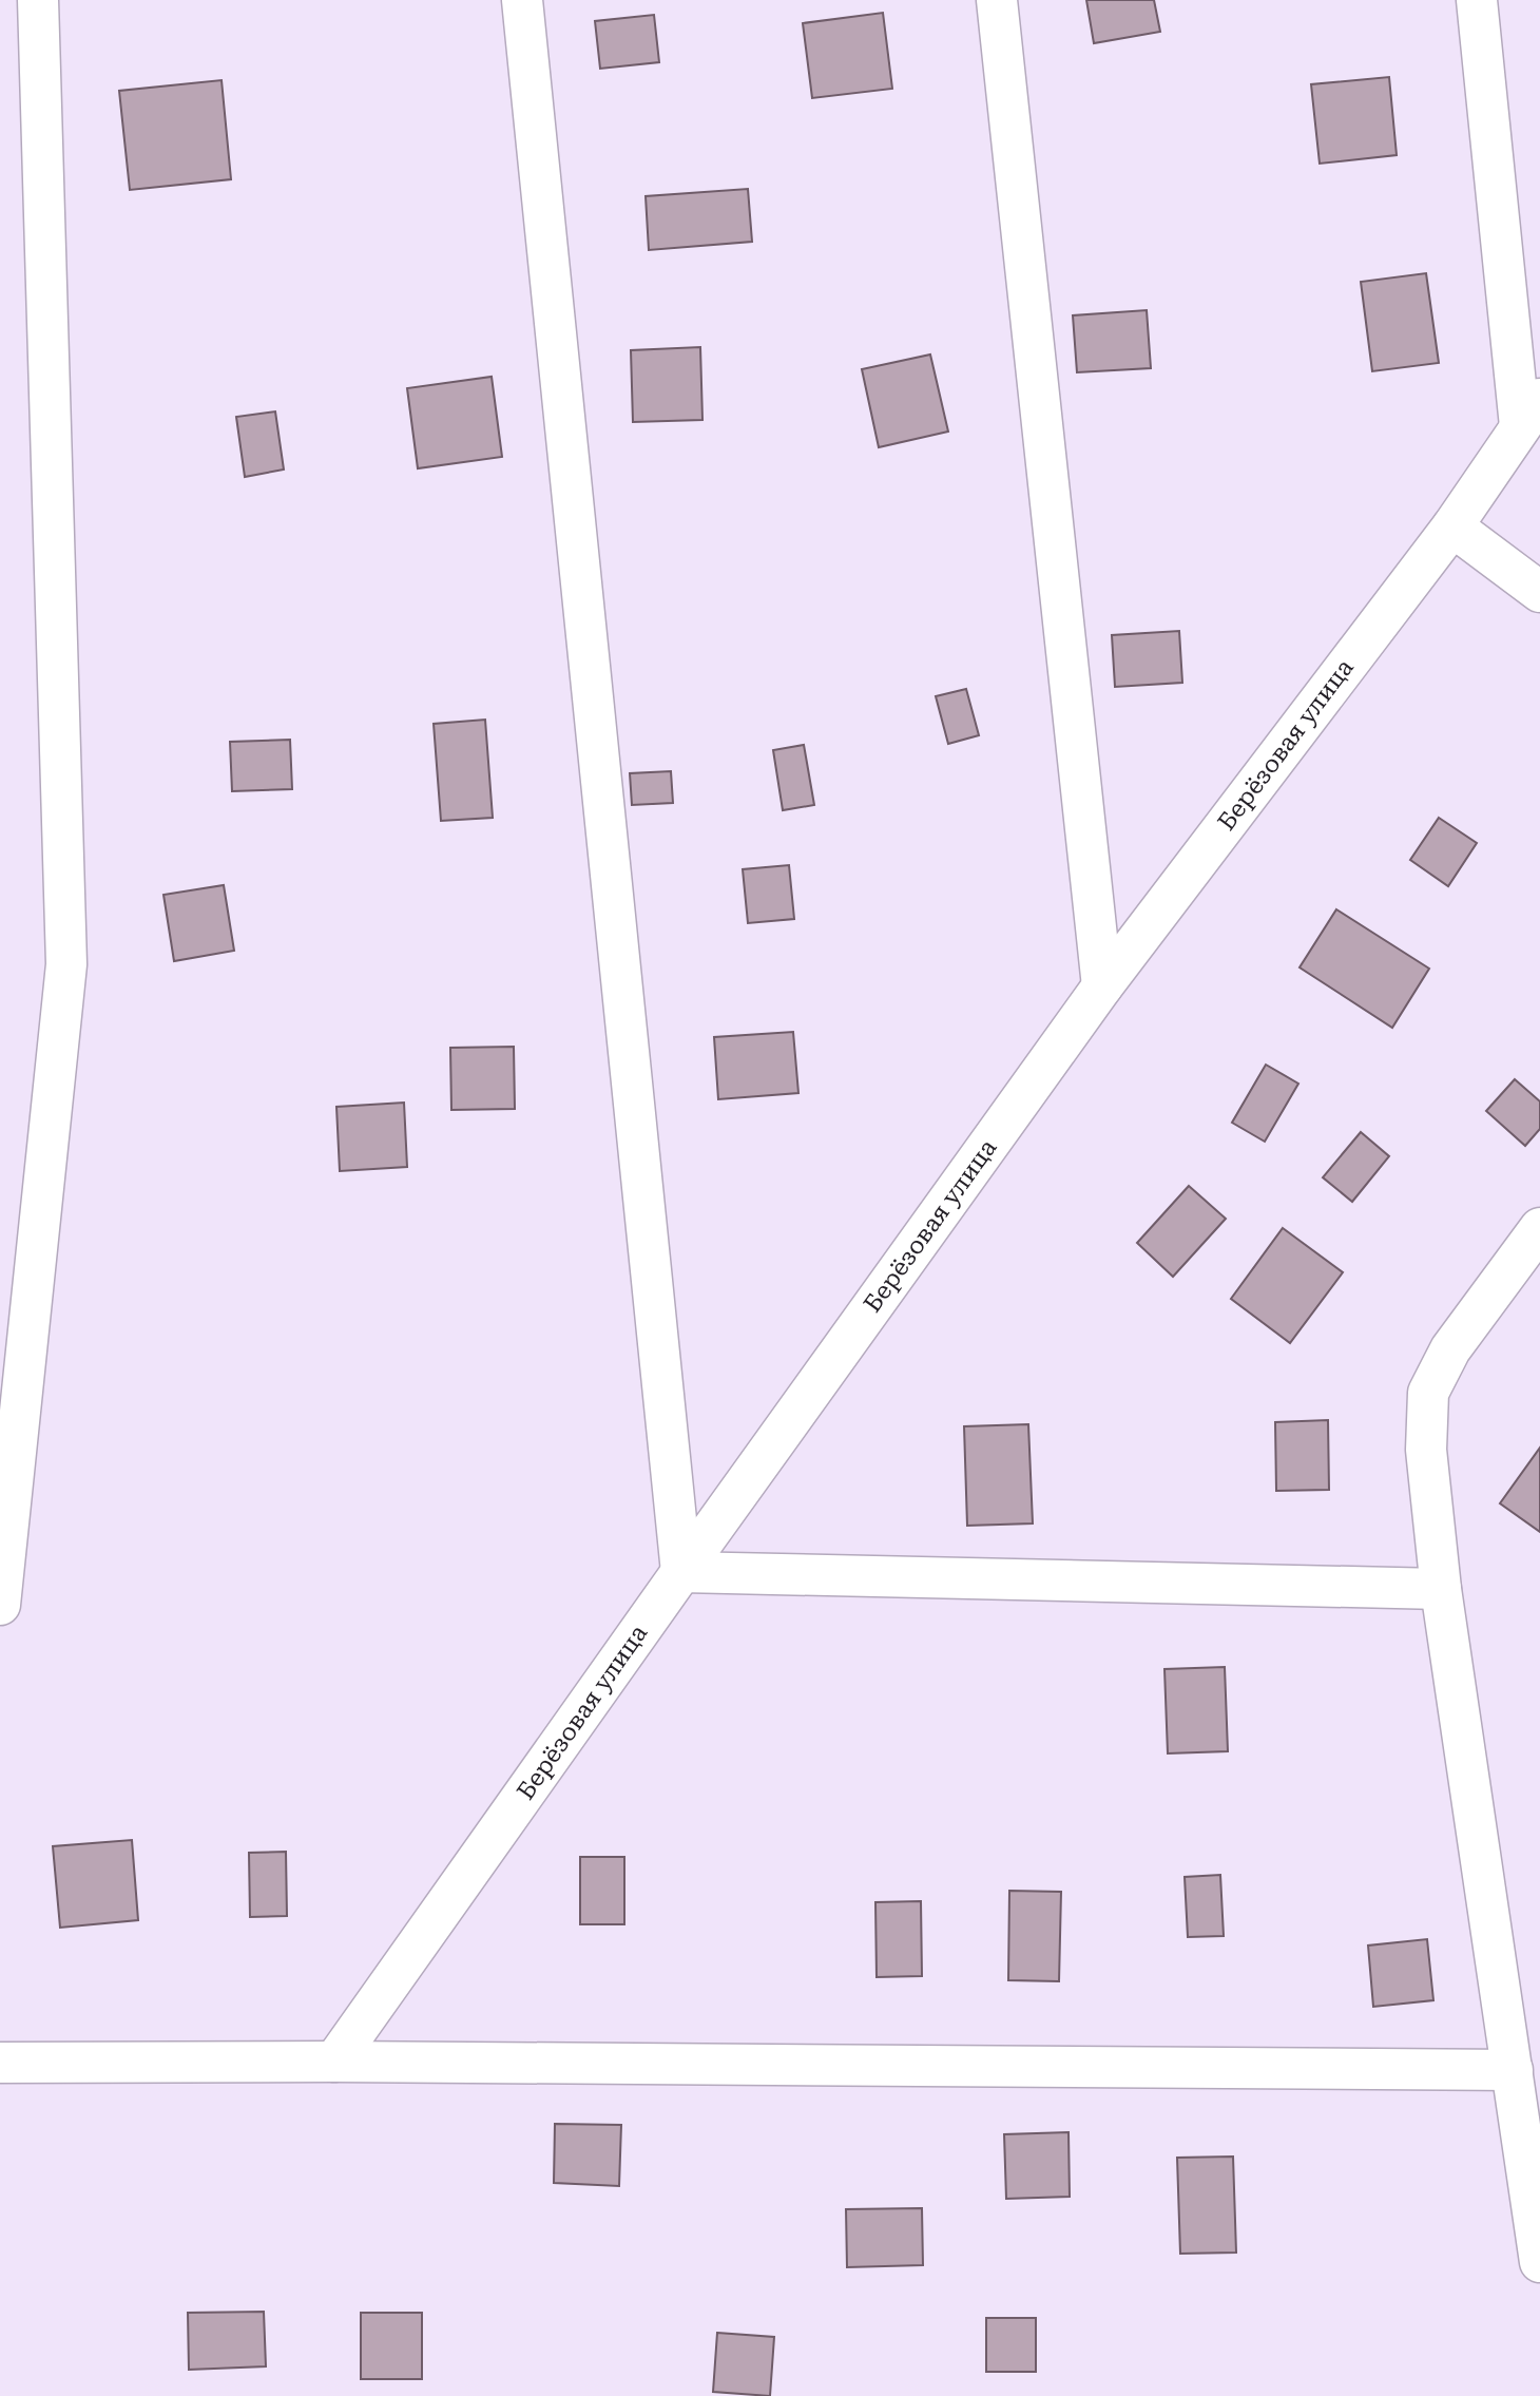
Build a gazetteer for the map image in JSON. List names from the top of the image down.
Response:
{
  "streets": {
    "street": ["Берёзовая улица"]
  }
}
